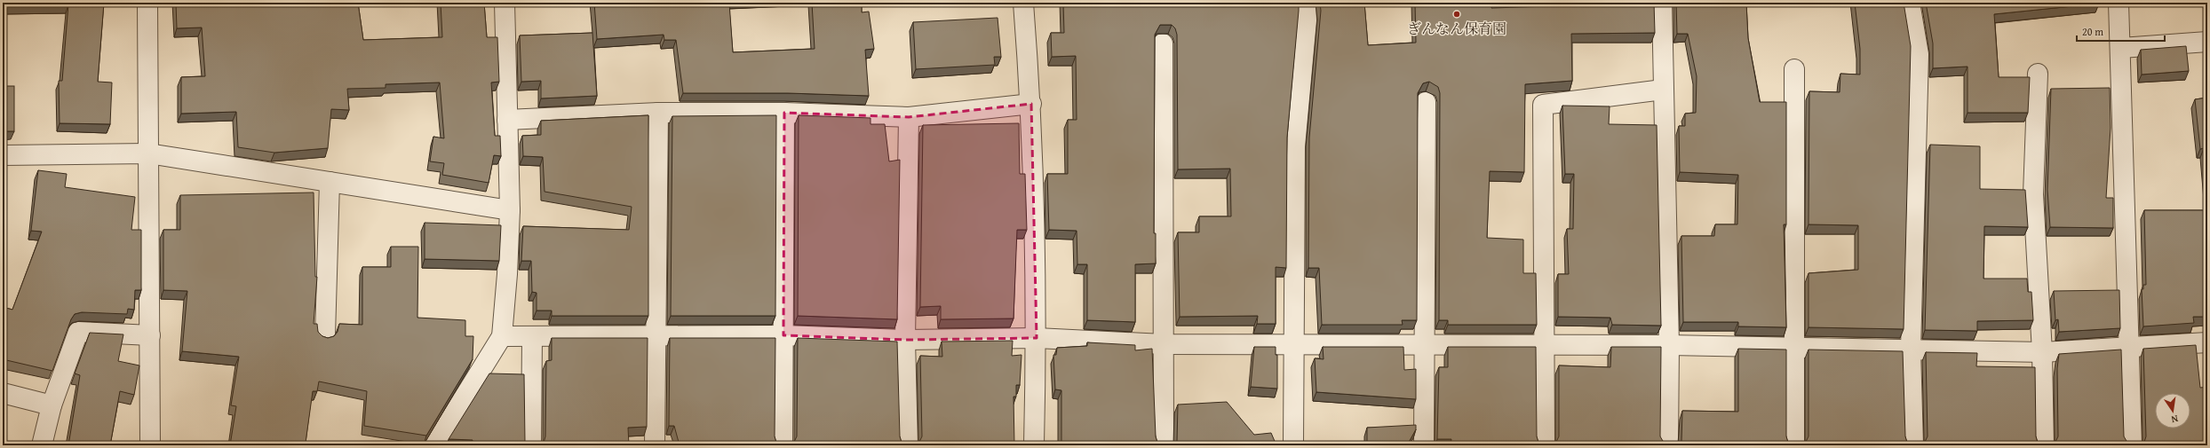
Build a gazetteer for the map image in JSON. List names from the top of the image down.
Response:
{
  "places": ["ぎんなん保育園"],
  "scale_bar": "20 m",
  "north": "bottom"
}
